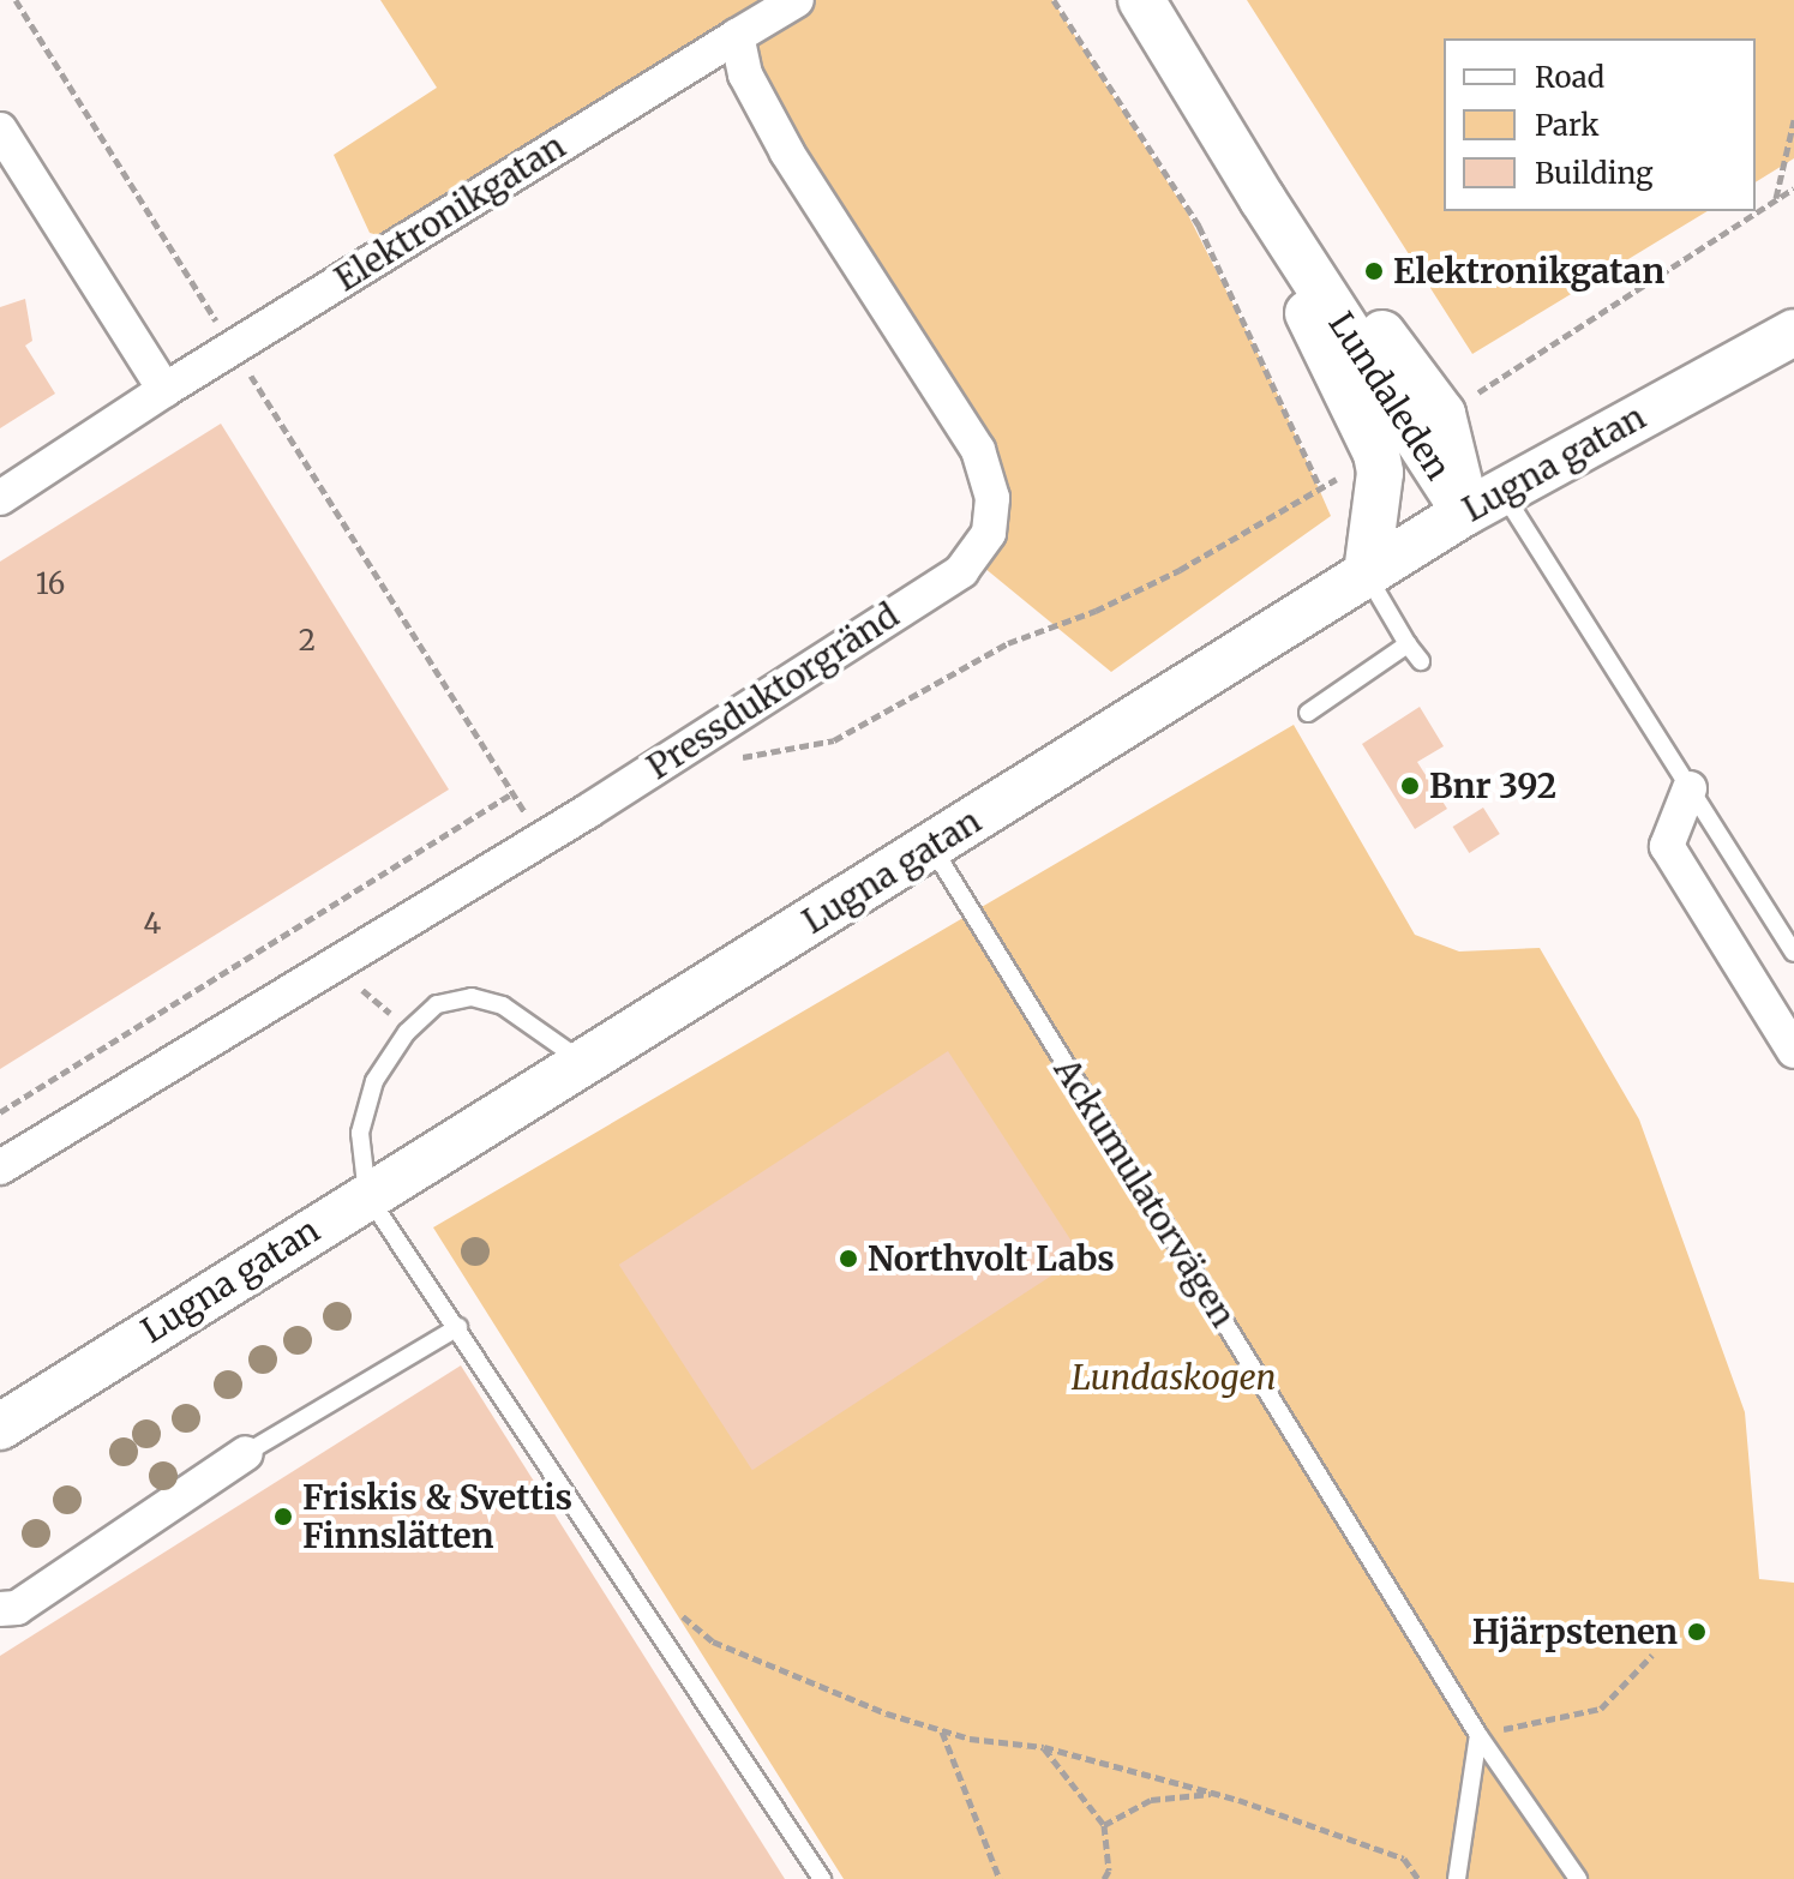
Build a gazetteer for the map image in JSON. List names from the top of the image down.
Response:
{
  "streets": {
    "main road": ["Lundaleden", "Lugna gatan"],
    "street": ["Elektronikgatan", "Pressduktorgränd"],
    "lane": ["Ackumulatorvägen"]
  },
  "crossings": [
    ["Elektronikgatan", "Pressduktorgränd"],
    ["Lundaleden", "Lugna gatan"],
    ["Lugna gatan", "Ackumulatorvägen"]
  ],
  "parks": ["Lundaskogen"],
  "places": [
    "Elektronikgatan",
    "Bnr 392",
    "Northvolt Labs",
    "Friskis & Svettis Finnslätten",
    "Hjärpstenen"
  ],
  "house_numbers": ["16", "2", "4"],
  "legend": ["Road", "Park", "Building"]
}
